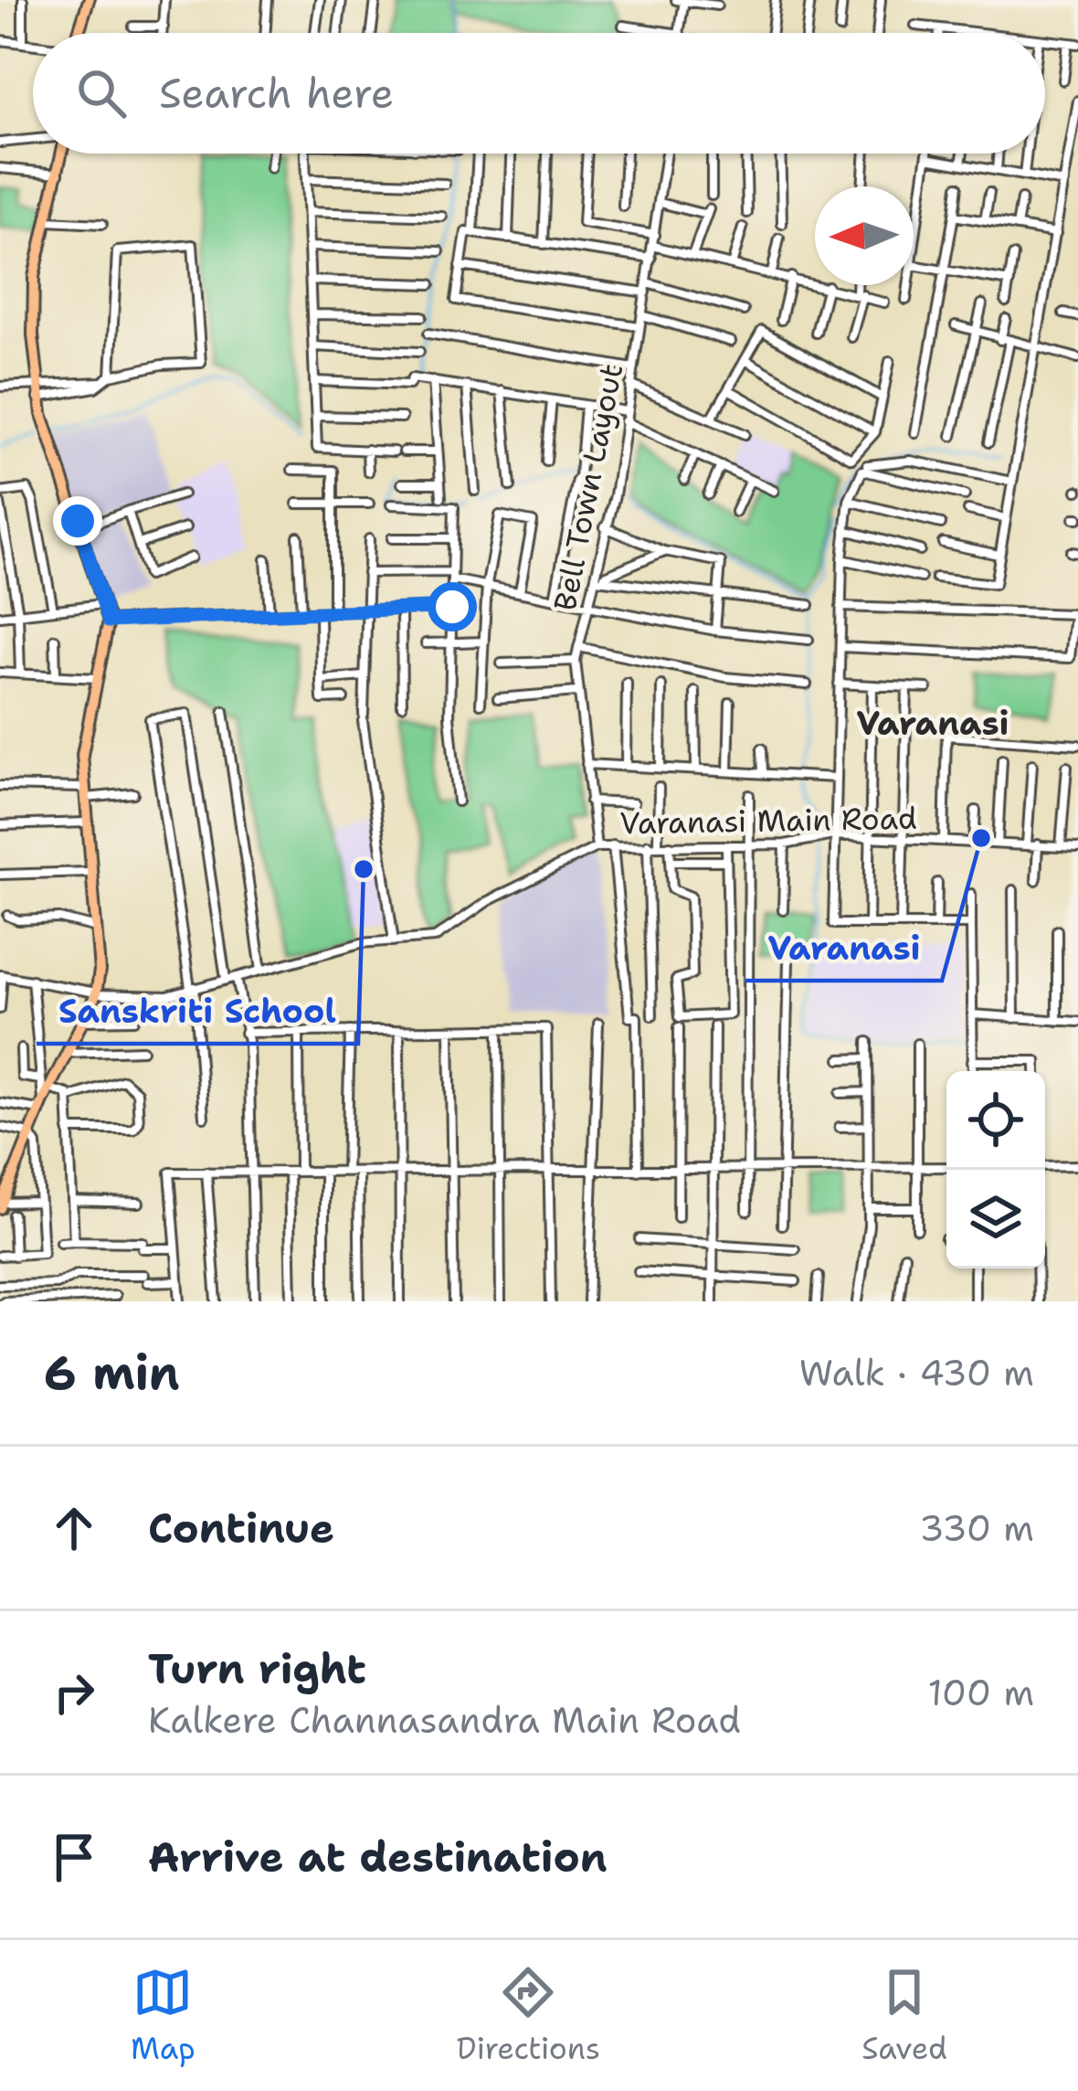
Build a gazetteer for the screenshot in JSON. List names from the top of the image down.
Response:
{
  "streets": {
    "street": ["Bell Town Layout", "Varanasi Main Road"]
  },
  "crossings": [
    ["Bell Town Layout", "Varanasi Main Road"]
  ],
  "districts": ["Varanasi"],
  "places": ["Varanasi", "Sanskriti School"],
  "north": "left",
  "page": {
    "search": "Search here",
    "heading": ["6 min", "Walk · 430 m"],
    "list": [
      ["Continue", "330 m"],
      ["Turn right", "Kalkere Channasandra Main Road", "100 m"],
      "Arrive at destination"
    ],
    "nav": ["Map", "Directions", "Saved"]
  }
}
